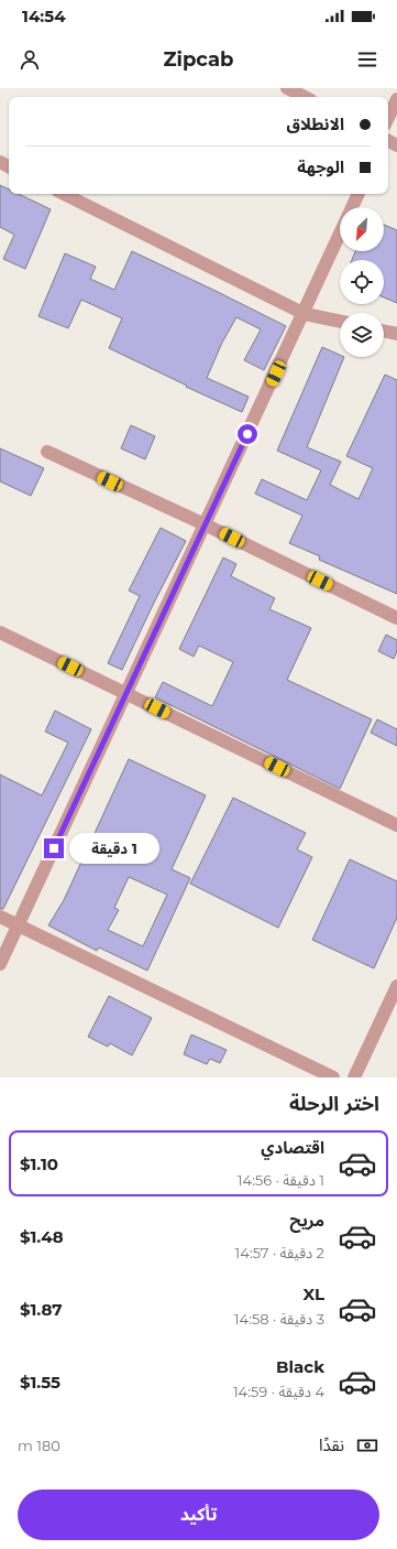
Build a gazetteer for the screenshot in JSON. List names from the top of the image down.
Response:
{
  "north": "bottom left",
  "page": {
    "status": "14:54",
    "header": "Zipcab",
    "banner": ["الانطلاق", "الوجهة"],
    "bubble": "1 دقيقة",
    "heading": "اختر الرحلة",
    "list": [
      {
        "name": "اقتصادي",
        "note": "1 دقيقة · 14:56",
        "value": "$1.10"
      },
      {
        "name": "مريح",
        "note": "2 دقيقة · 14:57",
        "value": "$1.48"
      },
      {
        "name": "XL",
        "note": "3 دقيقة · 14:58",
        "value": "$1.87"
      },
      {
        "name": "Black",
        "note": "4 دقيقة · 14:59",
        "value": "$1.55"
      }
    ],
    "pay": ["نقدًا", "180 m"],
    "buttons": "تأكيد"
  }
}
